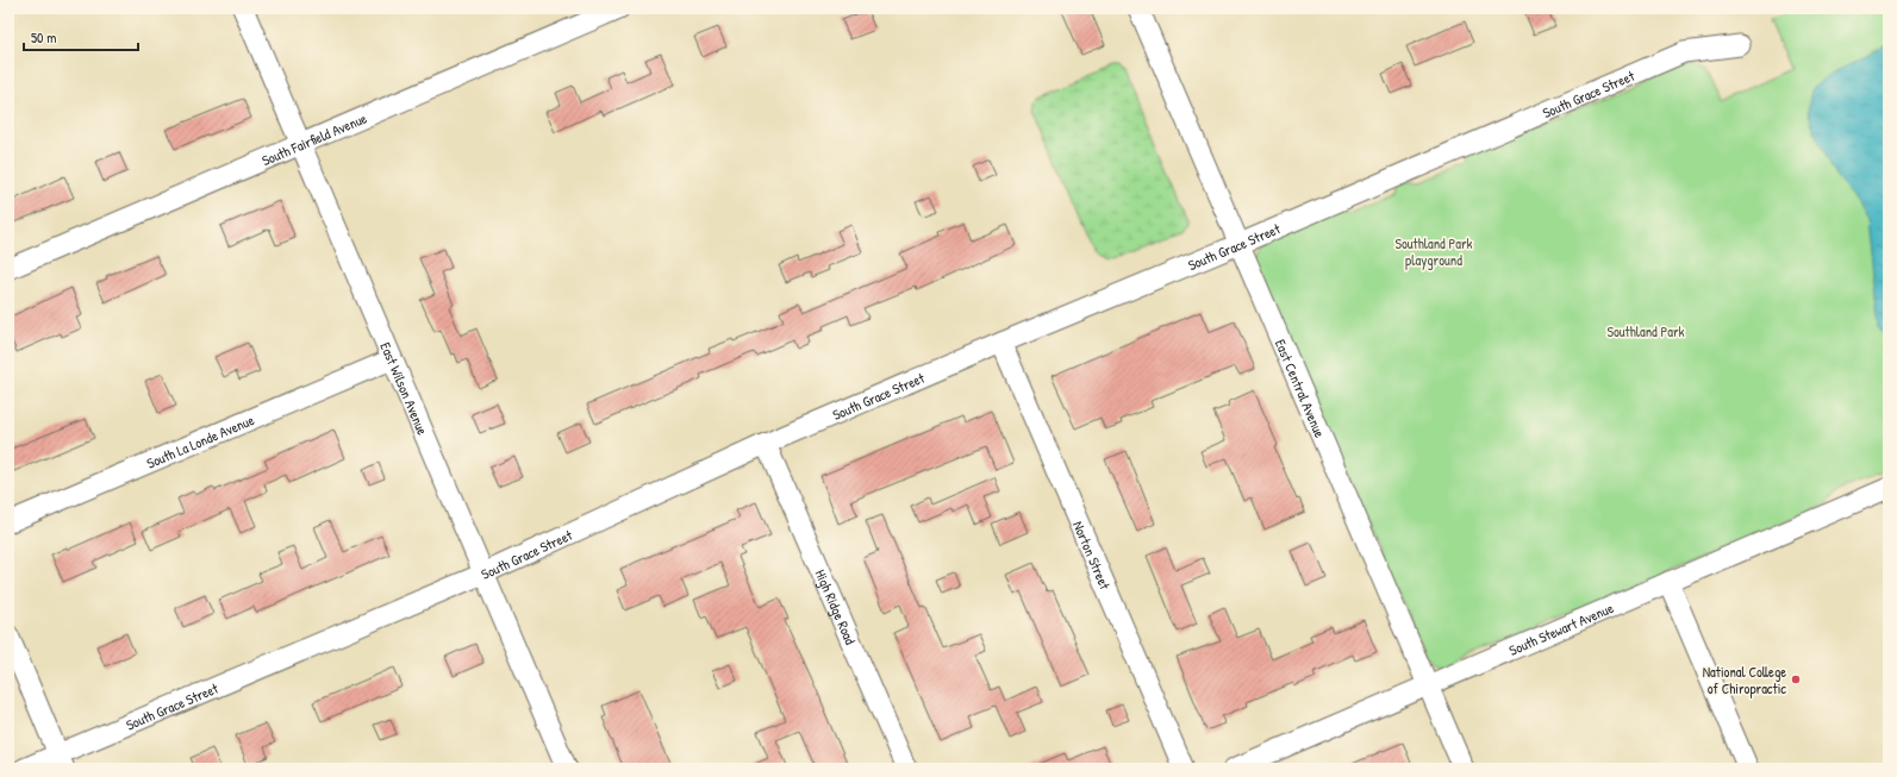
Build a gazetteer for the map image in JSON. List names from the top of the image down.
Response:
{
  "streets": {
    "street": [
      "South Grace Street",
      "South Fairfield Avenue",
      "East Wilson Avenue",
      "East Central Avenue",
      "South La Londe Avenue",
      "Norton Street",
      "High Ridge Road",
      "South Stewart Avenue"
    ]
  },
  "crossings": [
    ["South Grace Street", "East Wilson Avenue"],
    ["South Grace Street", "East Central Avenue"],
    ["South Grace Street", "Norton Street"],
    ["South Grace Street", "High Ridge Road"],
    ["South Fairfield Avenue", "East Wilson Avenue"],
    ["East Wilson Avenue", "South La Londe Avenue"],
    ["East Central Avenue", "South Stewart Avenue"]
  ],
  "parks": ["Southland Park playground", "Southland Park"],
  "places": ["National College of Chiropractic"],
  "scale_bar": "50 m"
}
